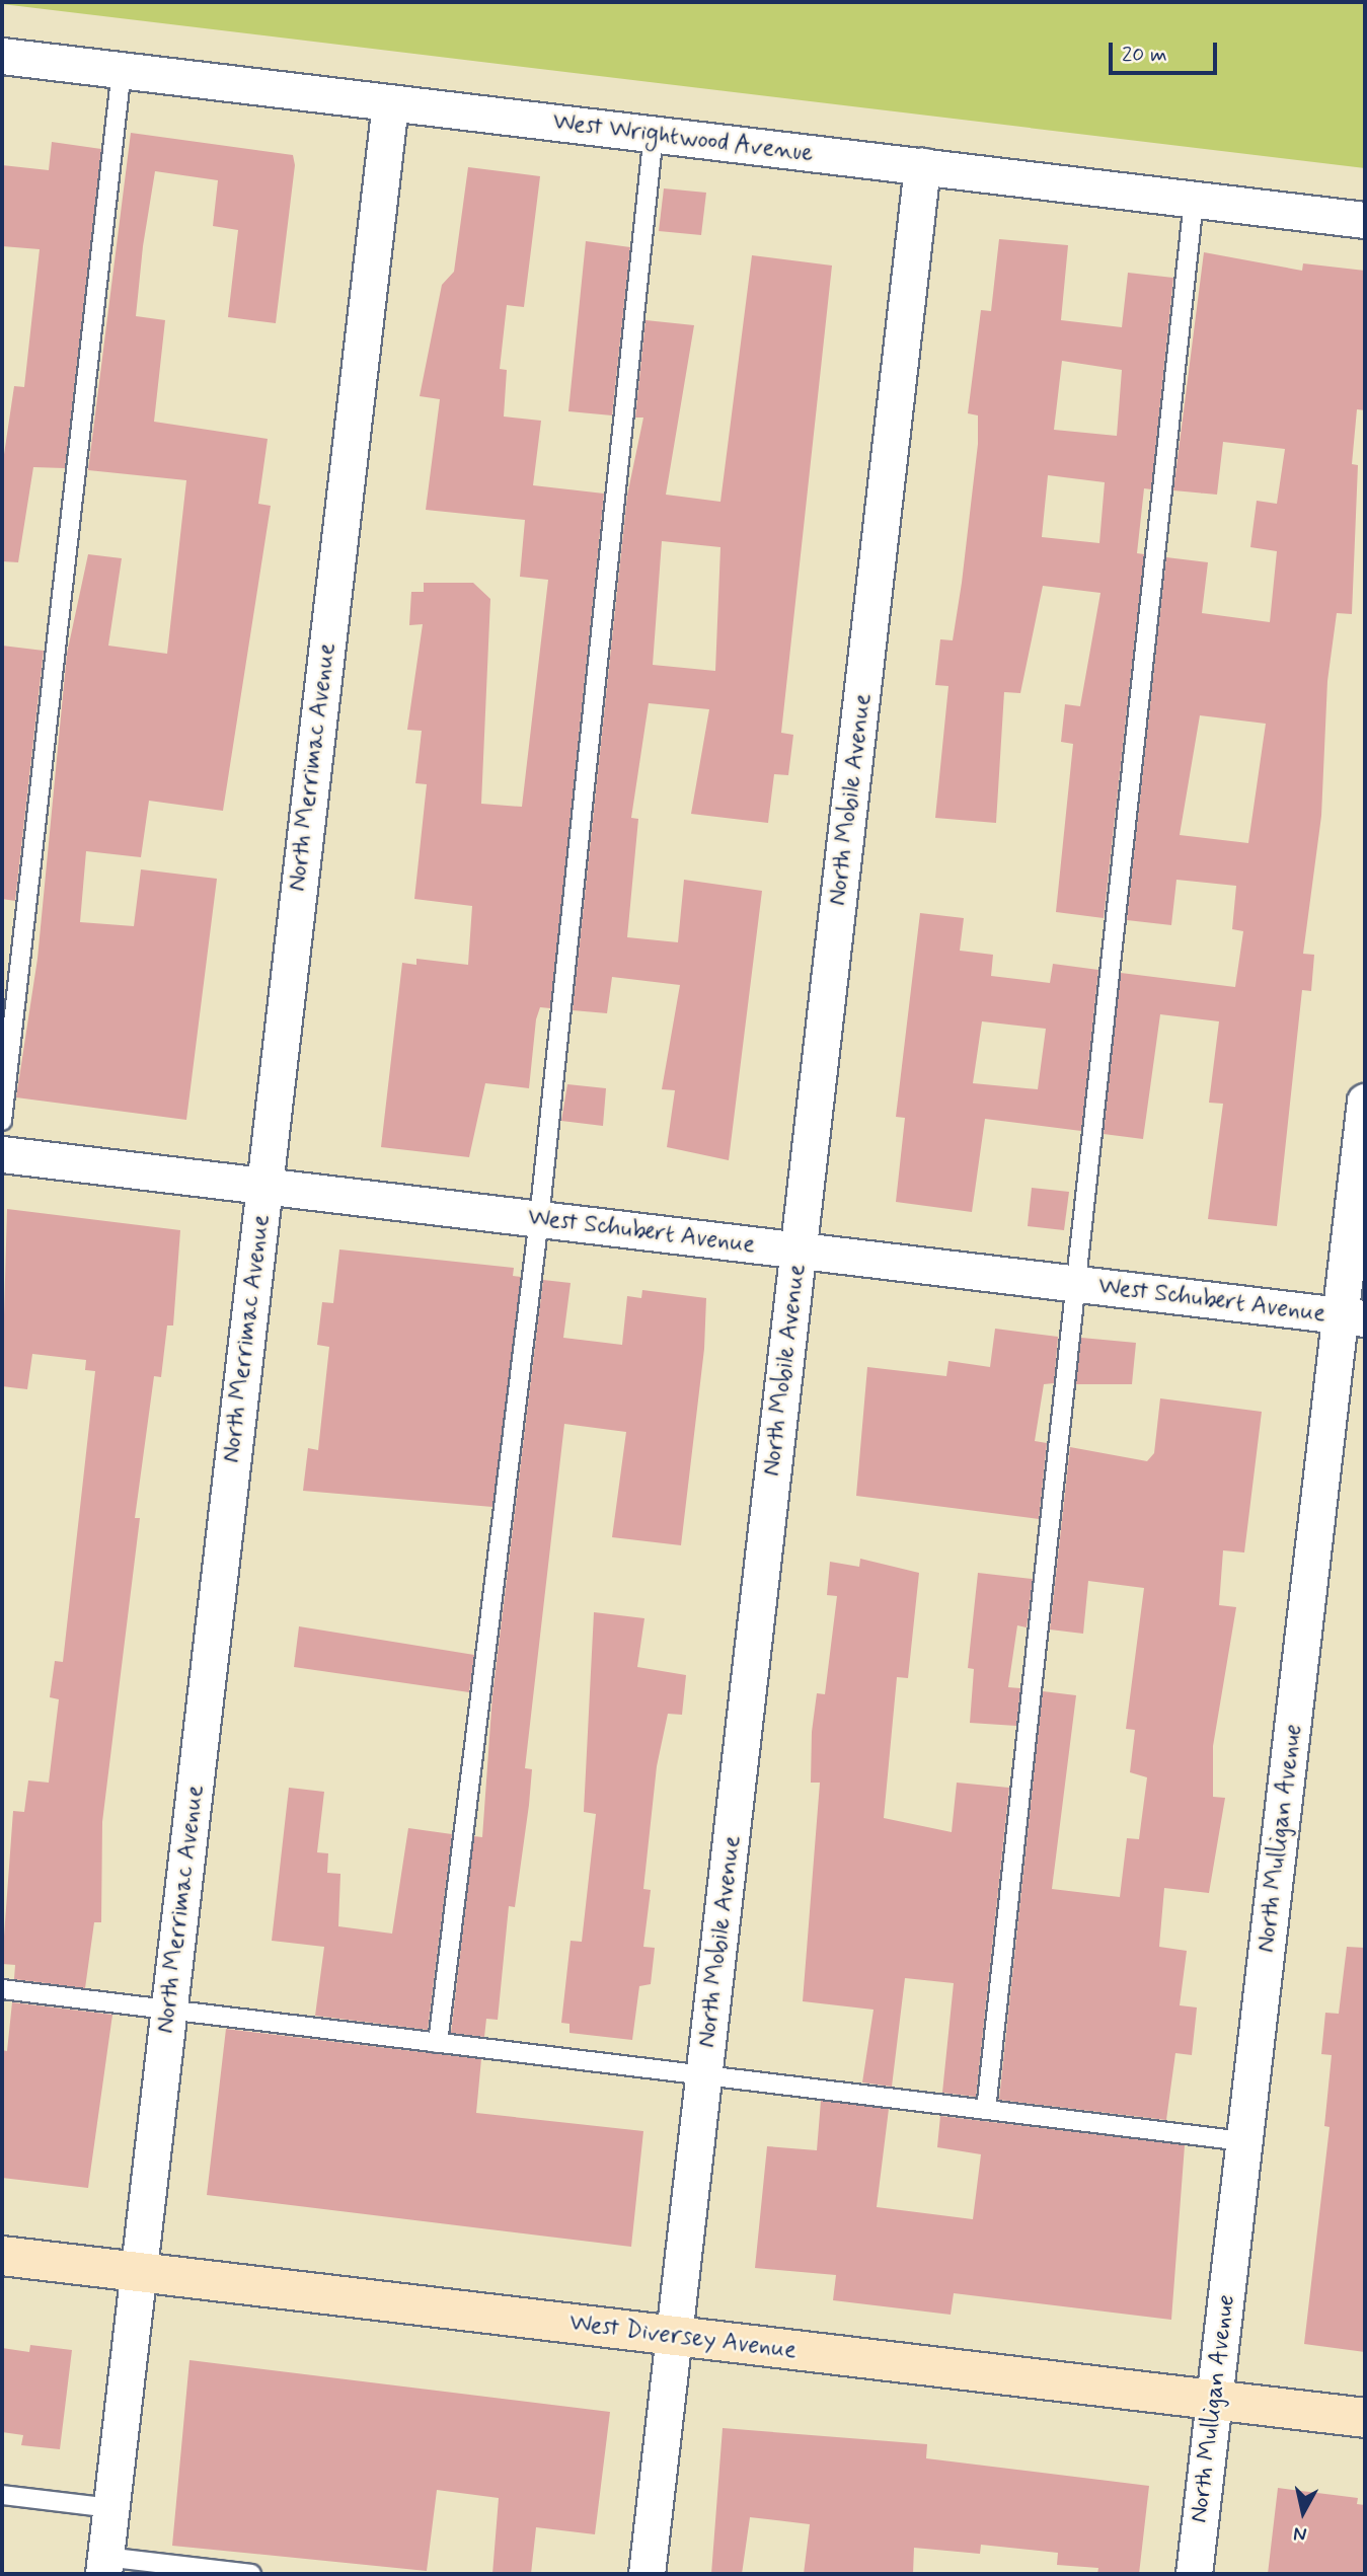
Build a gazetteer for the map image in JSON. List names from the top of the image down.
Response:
{
  "streets": {
    "main road": ["West Diversey Avenue"],
    "street": [
      "West Wrightwood Avenue",
      "North Merrimac Avenue",
      "North Mobile Avenue",
      "West Schubert Avenue",
      "North Mulligan Avenue"
    ]
  },
  "crossings": [
    ["West Wrightwood Avenue", "North Merrimac Avenue"],
    ["West Wrightwood Avenue", "North Mobile Avenue"],
    ["North Merrimac Avenue", "West Schubert Avenue"],
    ["North Merrimac Avenue", "West Diversey Avenue"],
    ["North Mobile Avenue", "West Schubert Avenue"],
    ["North Mobile Avenue", "West Diversey Avenue"],
    ["West Schubert Avenue", "North Mulligan Avenue"],
    ["North Mulligan Avenue", "West Diversey Avenue"]
  ],
  "scale_bar": "20 m",
  "north": "bottom"
}
